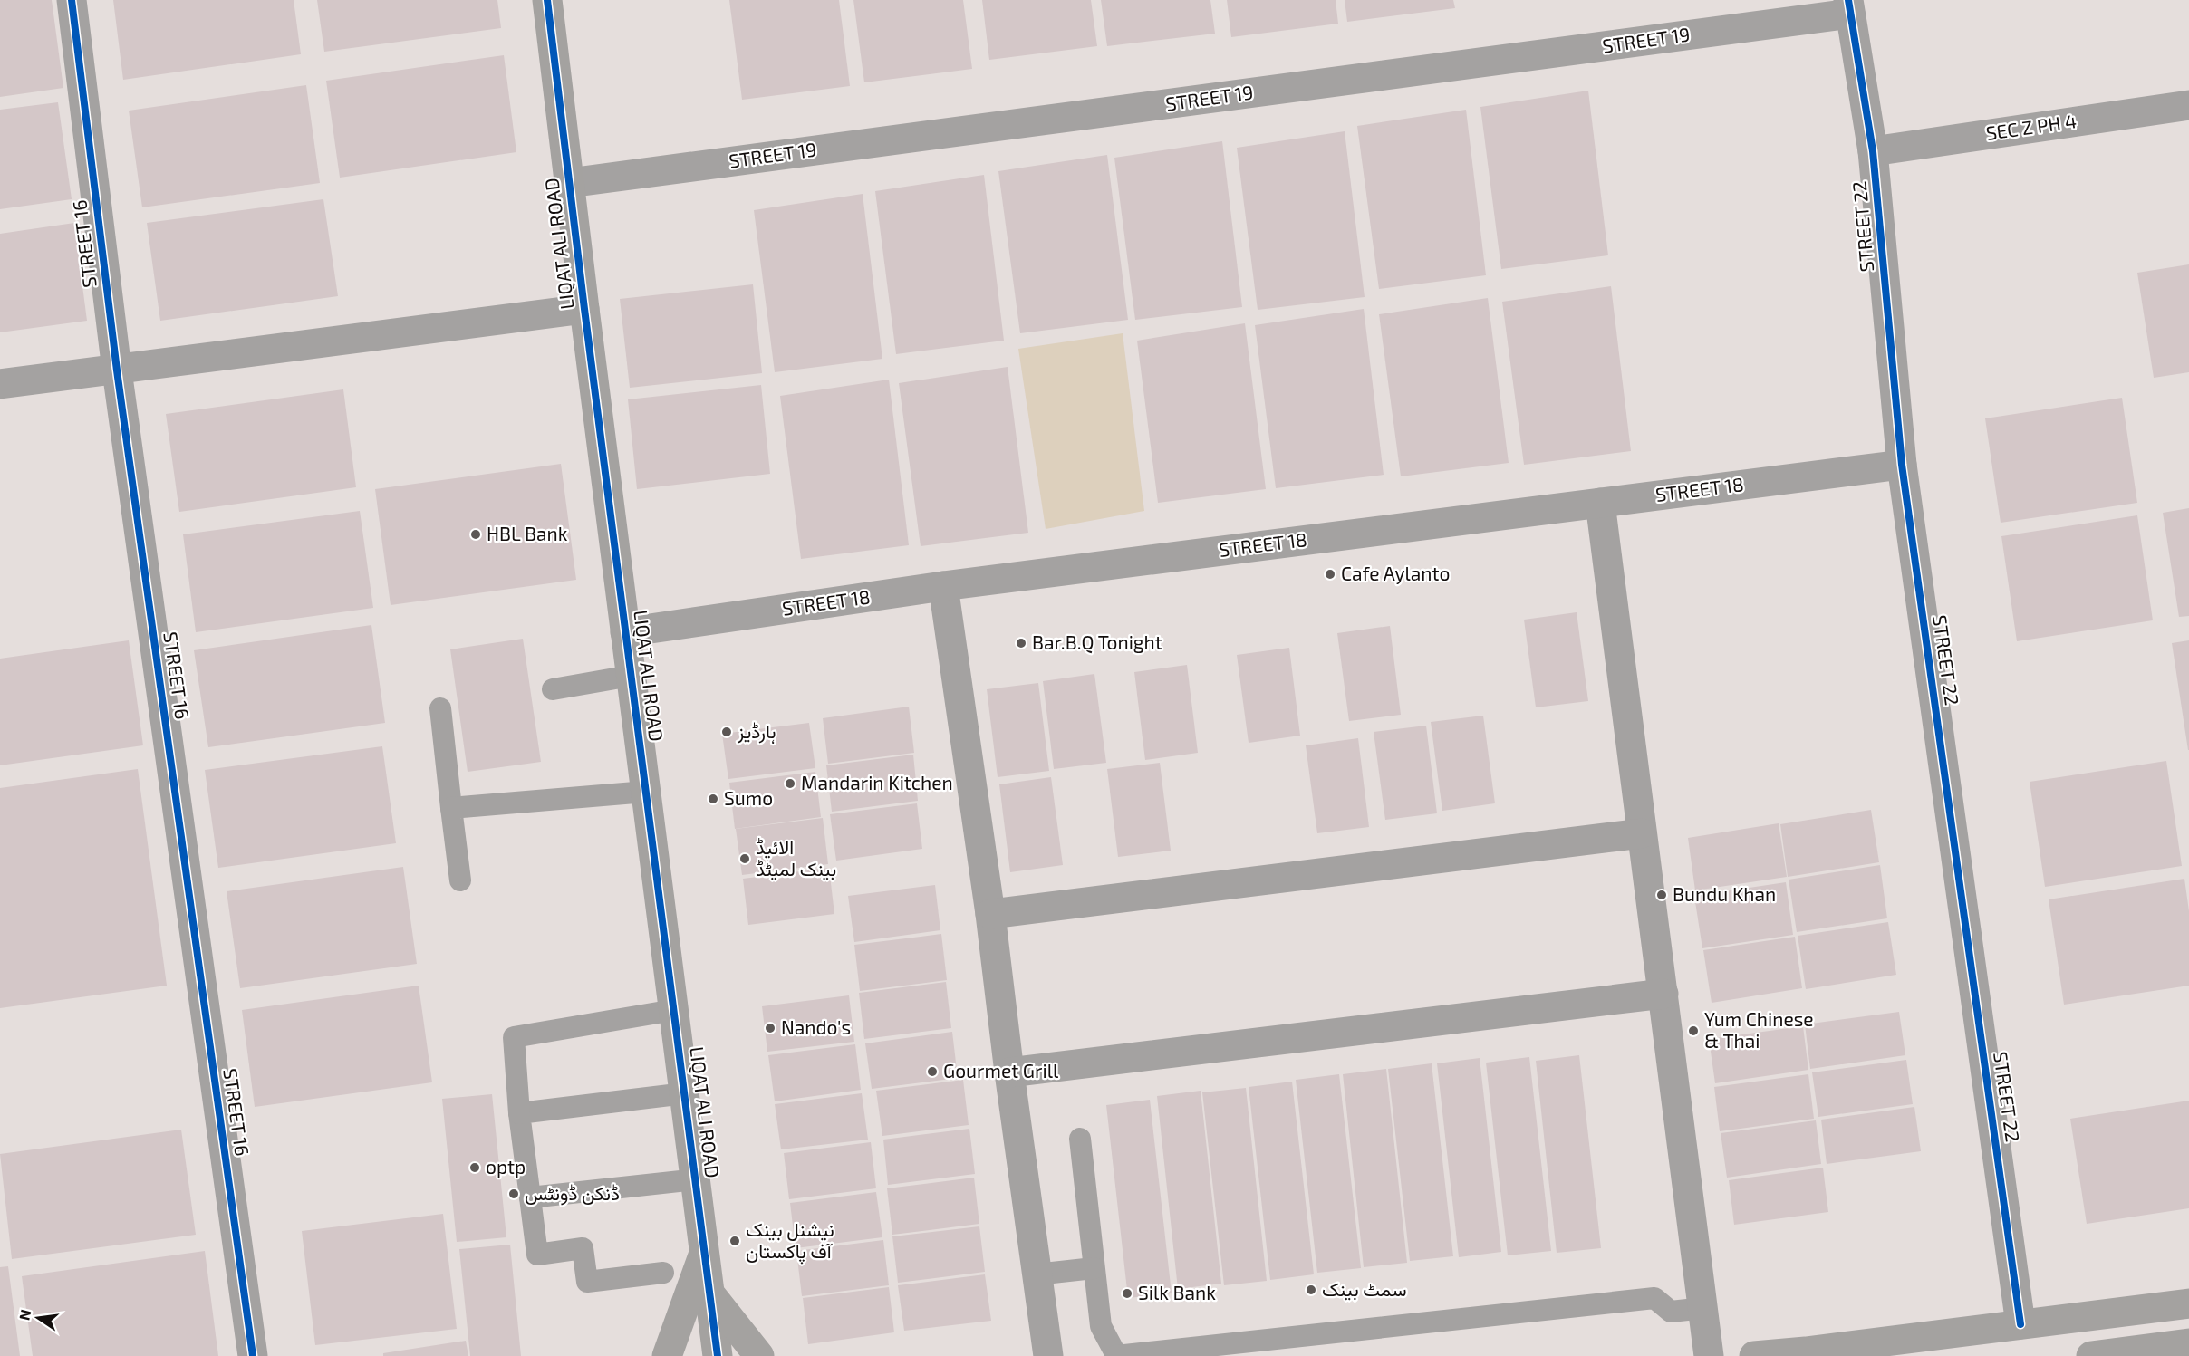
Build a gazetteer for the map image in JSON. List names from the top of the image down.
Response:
{
  "streets": {
    "street": [
      "STREET 19",
      "SEC Z PH 4",
      "STREET 22",
      "STREET 16",
      "LIQAT ALI ROAD",
      "STREET 18"
    ]
  },
  "crossings": [
    ["STREET 19", "STREET 22"],
    ["STREET 19", "LIQAT ALI ROAD"],
    ["SEC Z PH 4", "STREET 22"],
    ["STREET 22", "STREET 18"],
    ["LIQAT ALI ROAD", "STREET 18"]
  ],
  "places": [
    "HBL Bank",
    "Cafe Aylanto",
    "Bar.B.Q Tonight",
    "ہارڈیز",
    "Mandarin Kitchen",
    "Sumo",
    "الائیڈ بینک لمیٹڈ",
    "Bundu Khan",
    "Nando's",
    "Yum Chinese & Thai",
    "Gourmet Grill",
    "optp",
    "ڈنکن ڈونٹس",
    "نیشنل بینک آف پاکستان",
    "سمٹ بینک",
    "Silk Bank"
  ],
  "north": "left"
}
